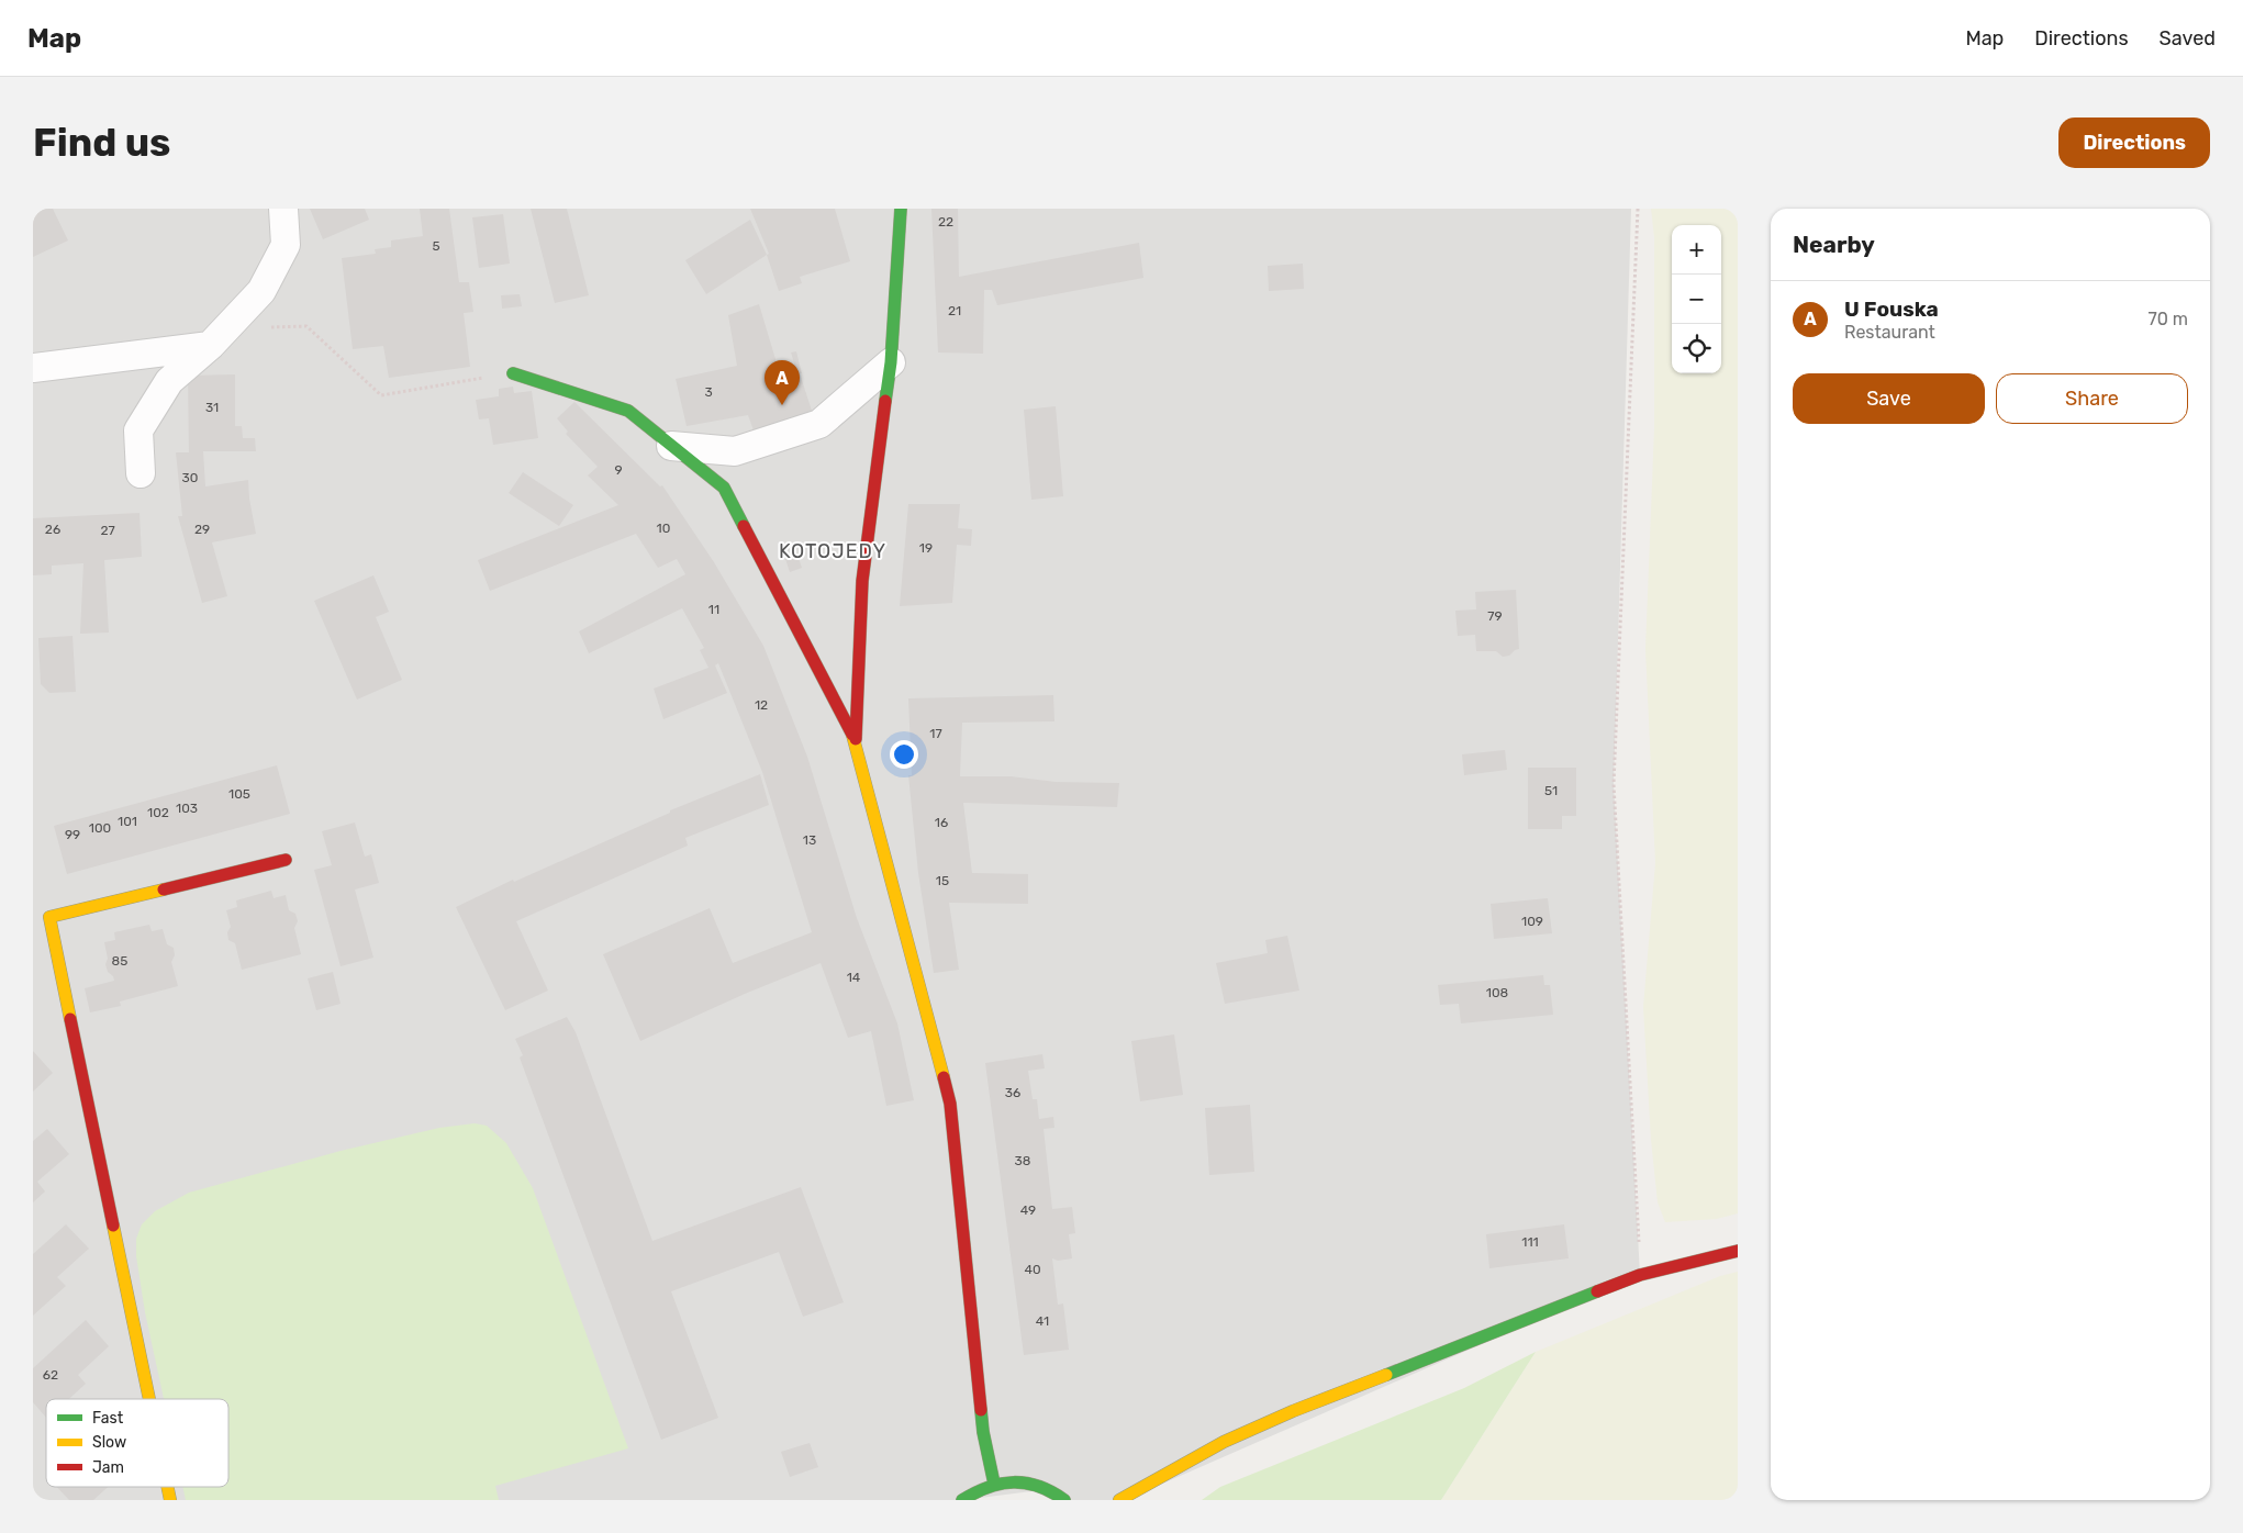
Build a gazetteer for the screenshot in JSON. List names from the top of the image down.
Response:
{
  "districts": ["KOTOJEDY"],
  "house_numbers": [
    "22",
    "5",
    "21",
    "3",
    "31",
    "9",
    "30",
    "10",
    "26",
    "29",
    "27",
    "19",
    "11",
    "79",
    "12",
    "17",
    "51",
    "105",
    "103",
    "102",
    "101",
    "16",
    "100",
    "99",
    "13",
    "15",
    "109",
    "85",
    "14",
    "108",
    "36",
    "38",
    "49",
    "111",
    "40",
    "41",
    "62"
  ],
  "legend": ["Fast", "Slow", "Jam"],
  "page": {
    "header": "Map",
    "nav": ["Map", "Directions", "Saved"],
    "buttons": [
      "Directions",
      ["Save", "Share"]
    ],
    "title": "Find us",
    "heading": "Nearby",
    "map_buttons": ["+", "−"],
    "list": [
      {
        "mark": "A",
        "name": "U Fouska",
        "note": "Restaurant",
        "value": "70 m"
      }
    ],
    "pins": "A"
  }
}
